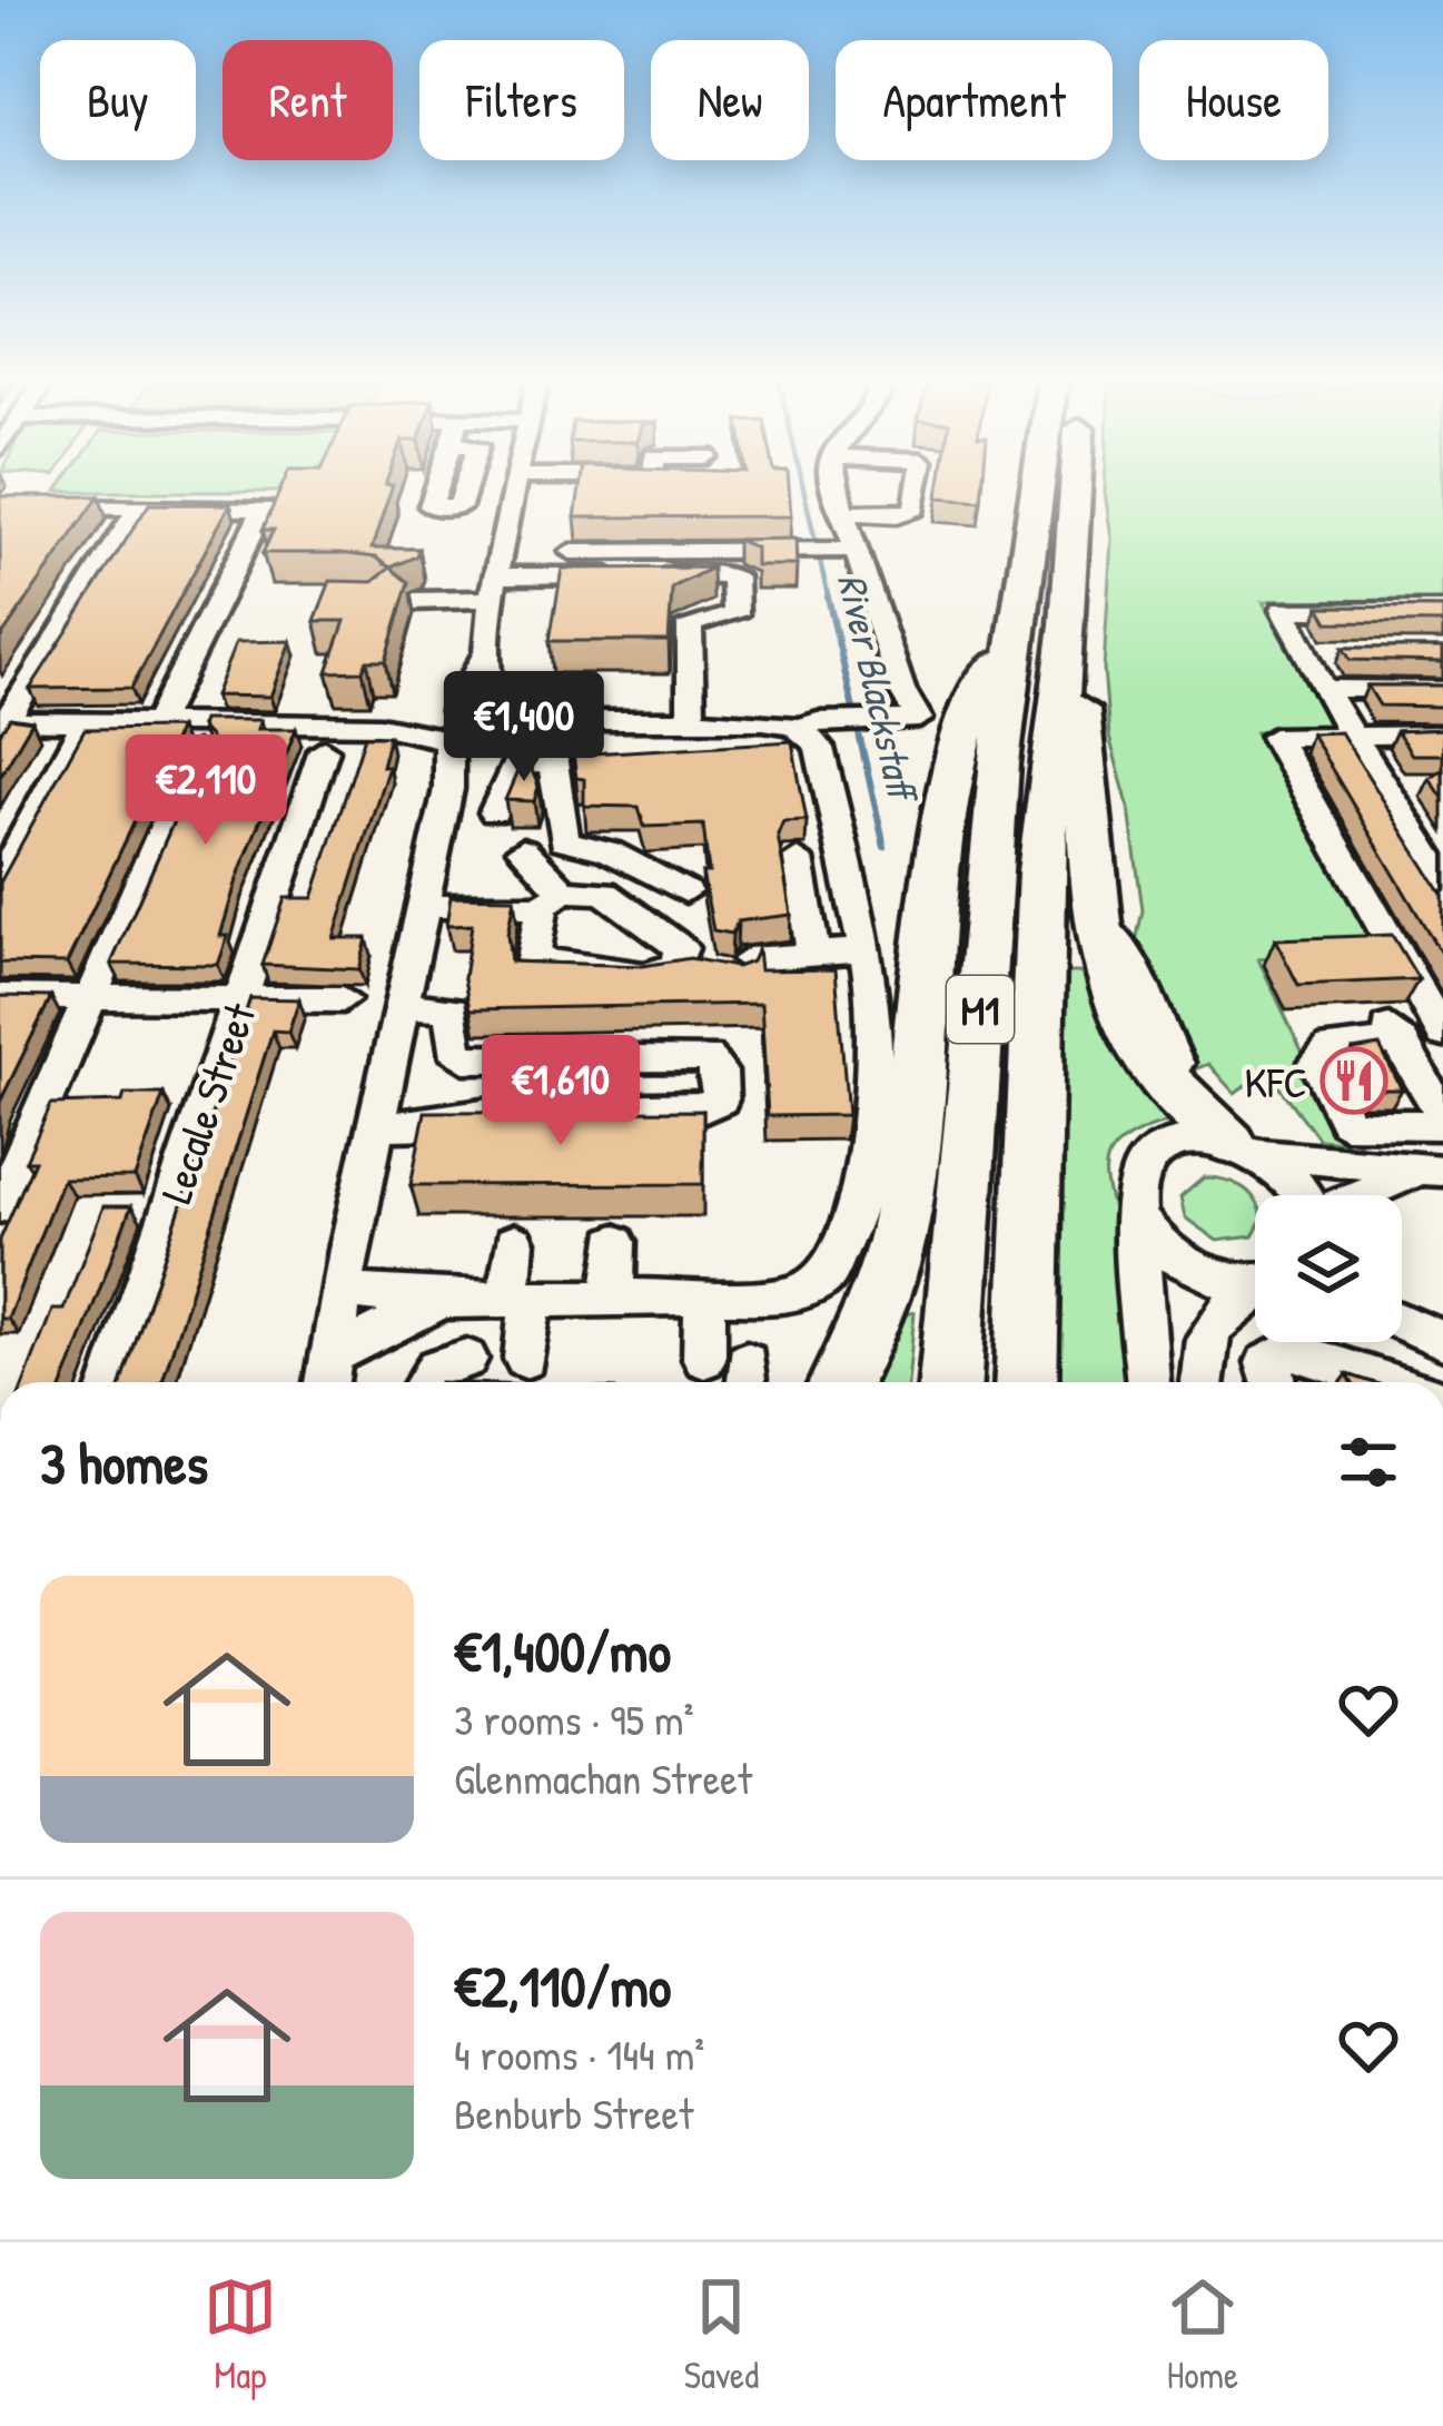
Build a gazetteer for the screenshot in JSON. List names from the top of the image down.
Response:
{
  "streets": {
    "highway": ["M1"],
    "street": ["Lecale Street"]
  },
  "water": ["River Blackstaff"],
  "places": {
    "restaurant": ["KFC"]
  },
  "page": {
    "chip": [
      "Buy",
      "Rent",
      "Filters",
      "New",
      "Apartment",
      "House"
    ],
    "price": ["€1,400", "€2,110", "€1,610"],
    "heading": "3 homes",
    "list": [
      {
        "name": "€1,400/mo",
        "note": "3 rooms · 95 m² · Glenmachan Street"
      },
      {
        "name": "€2,110/mo",
        "note": "4 rooms · 144 m² · Benburb Street"
      }
    ],
    "tabs": ["Map", "Saved", "Home"]
  }
}
